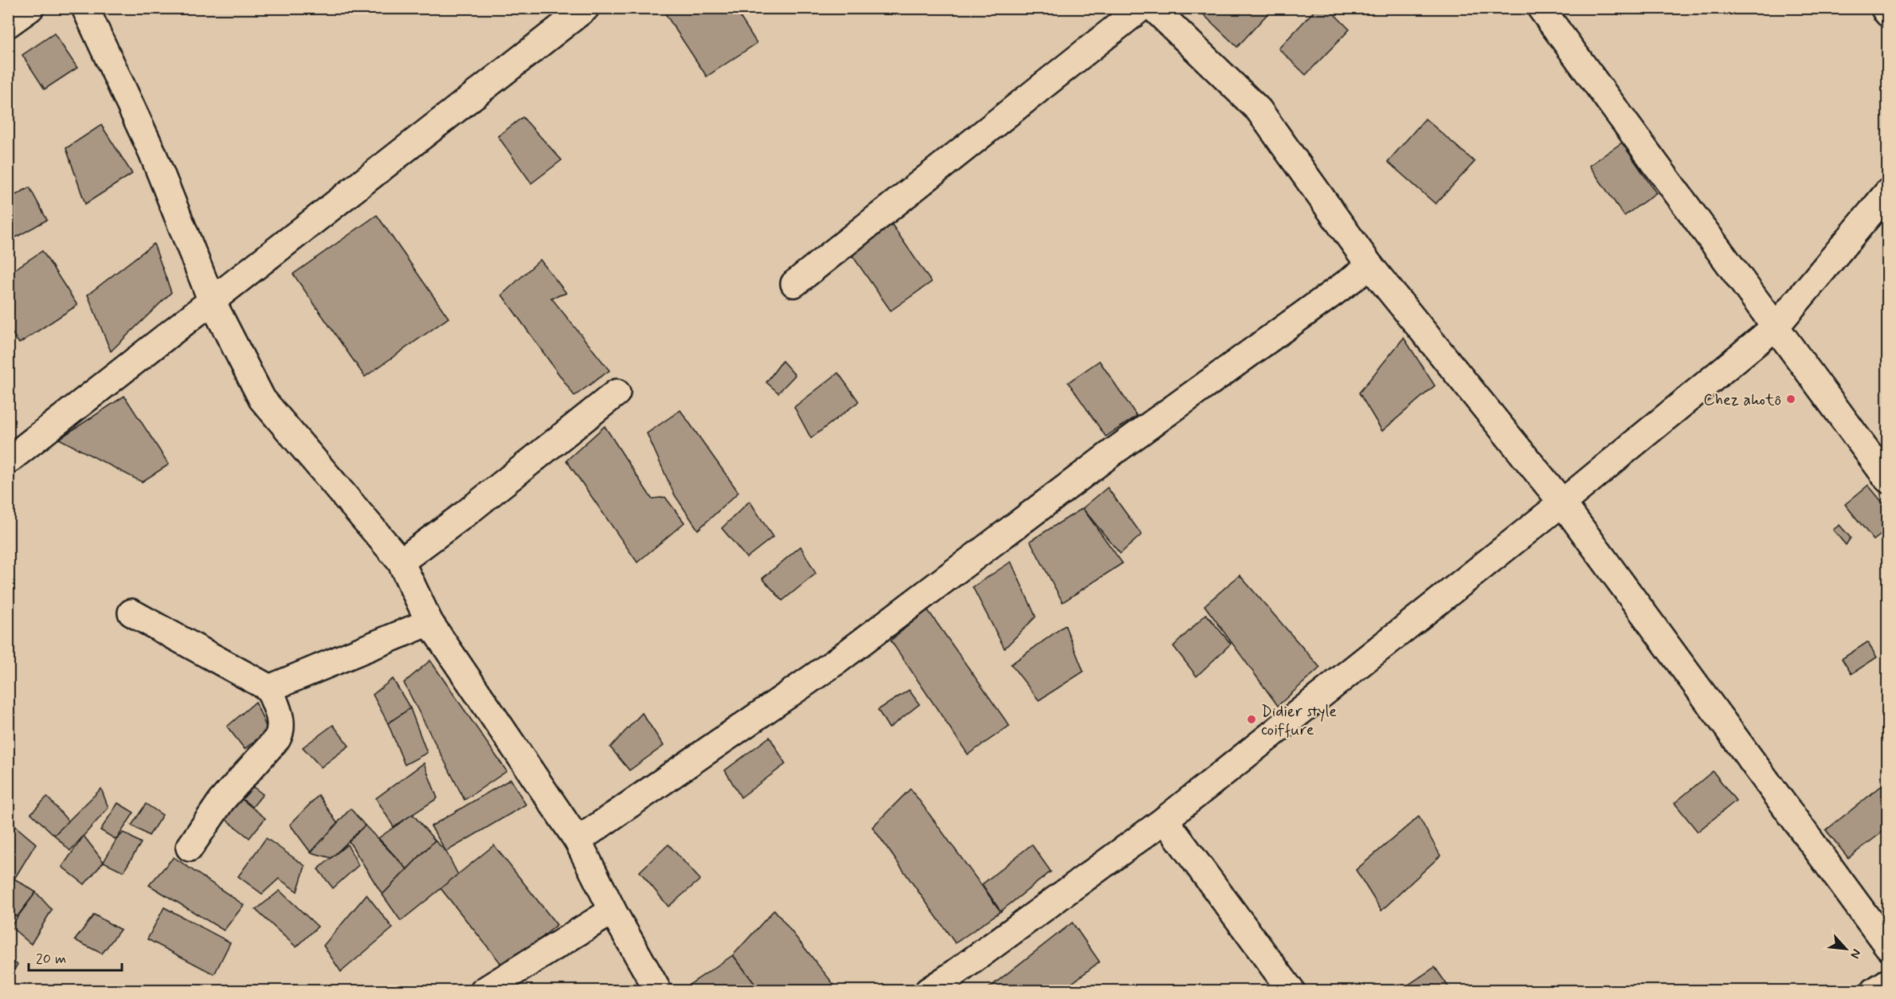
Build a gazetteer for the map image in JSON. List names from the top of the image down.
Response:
{
  "places": ["Chez ahotô", "Didier style coiffure"],
  "scale_bar": "20 m",
  "north": "bottom right"
}
